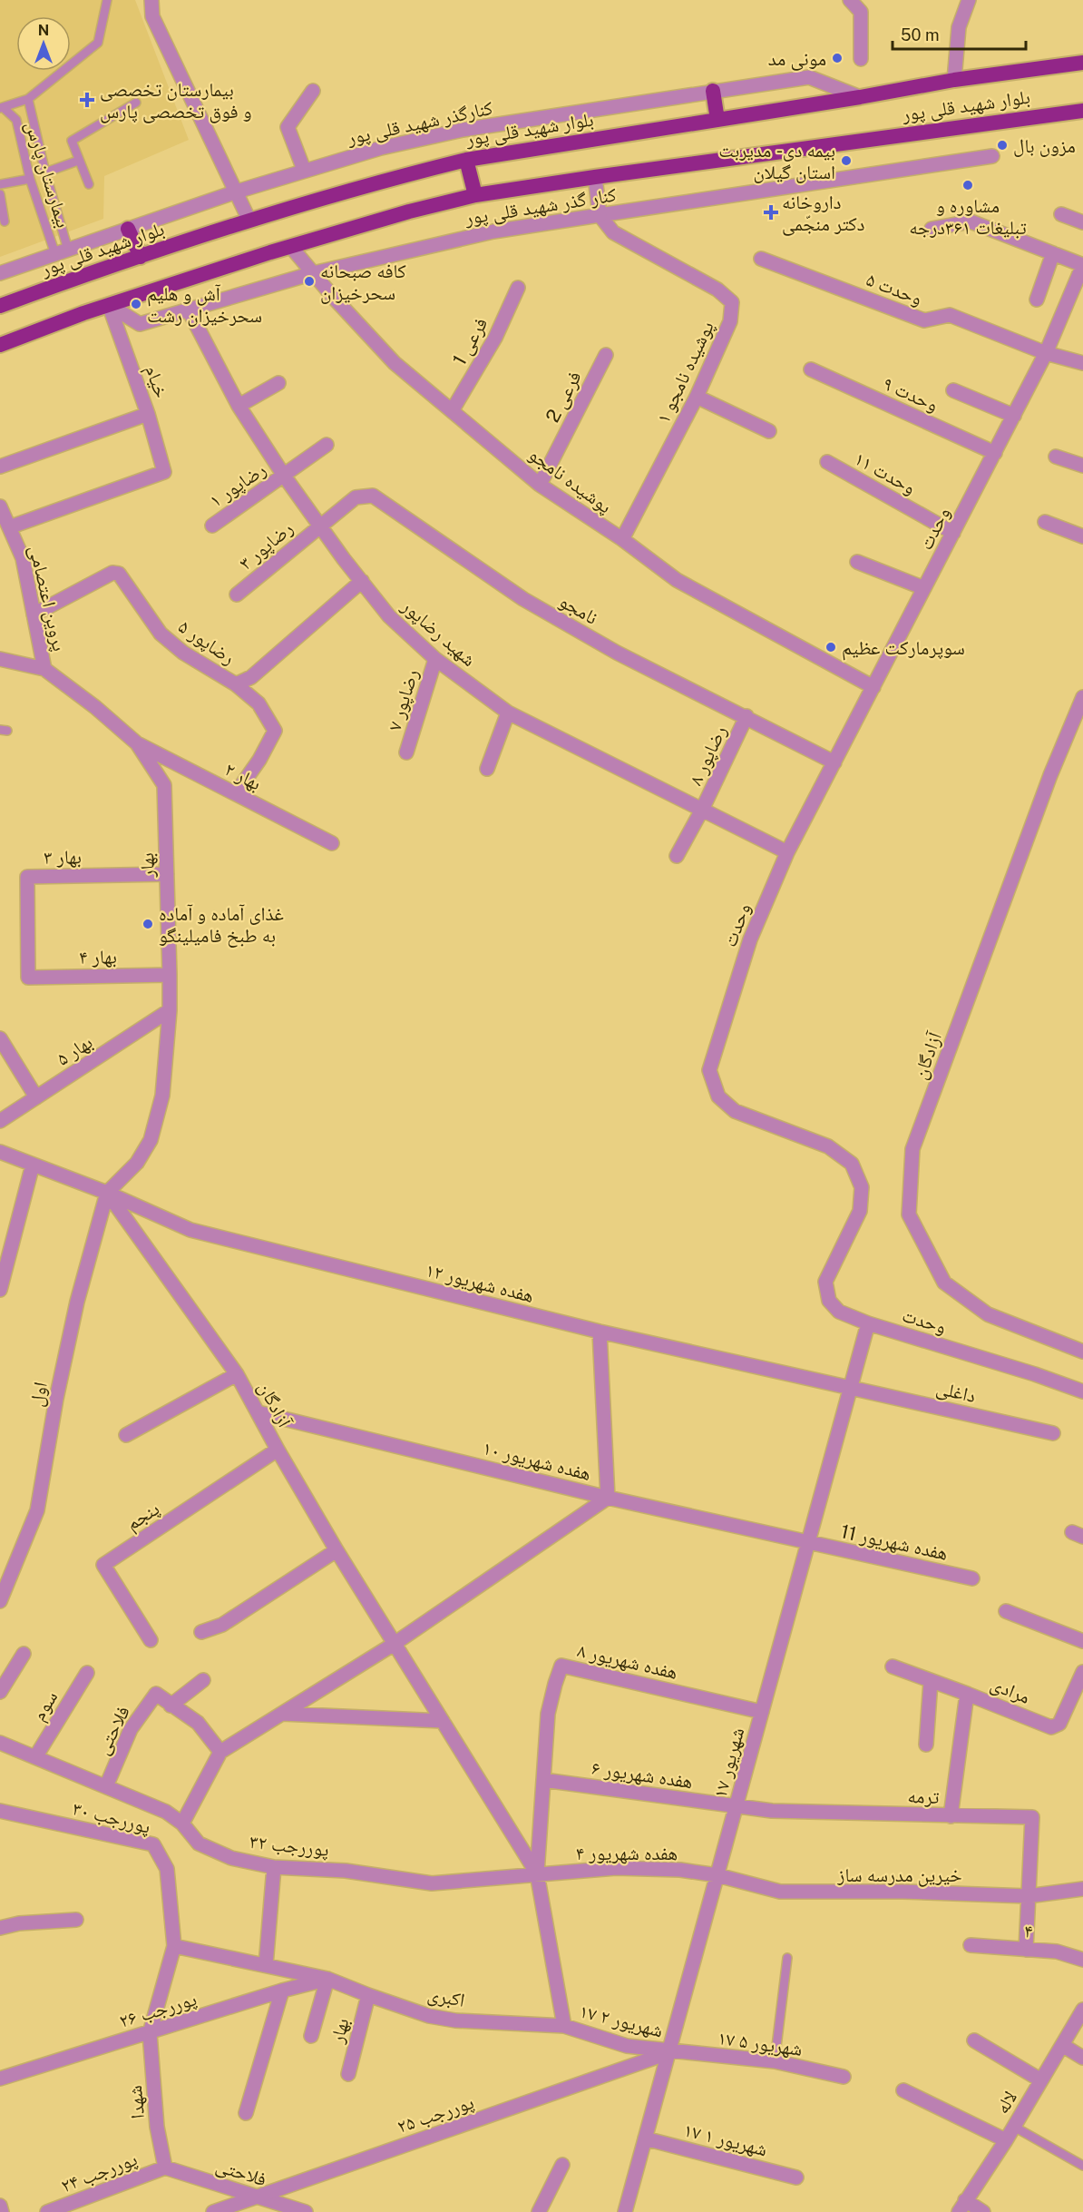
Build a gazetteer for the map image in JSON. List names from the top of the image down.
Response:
{
  "streets": {
    "highway": ["بلوار شهید قلی پور"],
    "street": [
      "کنارگذر شهید قلی پور",
      "کنار گذر شهید قلی پور",
      "وحدت ۵",
      "فرعی 1",
      "پوشیده نامجو ۱",
      "خیام",
      "وحدت ۹",
      "فرعی 2",
      "وحدت ۱۱",
      "پوشیده نامجو",
      "رضاپور ۱",
      "وحدت",
      "رضاپور ۳",
      "پروین اعتصامی",
      "نامجو",
      "شهید رضاپور",
      "رضاپور ۵",
      "رضاپور ۷",
      "رضاپور ۸",
      "بهار ۲",
      "بهار ۳",
      "بهار",
      "بهار ۴",
      "بهار ۵",
      "آزادگان",
      "هفده شهریور ۱۲",
      "داغلی",
      "اول",
      "هفده شهریور ۱۰",
      "پنجم",
      "هفده شهریور 11",
      "هفده شهریور ۸",
      "مرادی",
      "سوم",
      "فلاحتی",
      "۱۷ شهریور",
      "هفده شهریور ۶",
      "ترمه",
      "پوررجب ۳۰",
      "پوررجب ۳۲",
      "هفده شهریور ۴",
      "خیرین مدرسه ساز",
      "۴",
      "اکبری",
      "پوررجب ۲۶",
      "۱۷ شهریور ۲",
      "۱۷ شهریور ۵",
      "شهدا",
      "لاله",
      "پوررجب ۲۵",
      "۱۷ شهریور ۱",
      "پوررجب ۲۴"
    ],
    "lane": ["بیمارستان پارس"]
  },
  "crossings": [
    ["بلوار شهید قلی پور", "کنارگذر شهید قلی پور"],
    ["بلوار شهید قلی پور", "کنار گذر شهید قلی پور"],
    ["بلوار شهید قلی پور", "خیام"],
    ["بلوار شهید قلی پور", "پوشیده نامجو"],
    ["کنارگذر شهید قلی پور", "بیمارستان پارس"],
    ["کنار گذر شهید قلی پور", "پوشیده نامجو ۱"],
    ["کنار گذر شهید قلی پور", "خیام"],
    ["کنار گذر شهید قلی پور", "پوشیده نامجو"],
    ["کنار گذر شهید قلی پور", "شهید رضاپور"],
    ["وحدت ۵", "وحدت"],
    ["فرعی 1", "پوشیده نامجو"],
    ["پوشیده نامجو ۱", "پوشیده نامجو"],
    ["خیام", "پروین اعتصامی"],
    ["وحدت ۹", "وحدت"],
    ["فرعی 2", "پوشیده نامجو"],
    ["وحدت ۱۱", "وحدت"],
    ["پوشیده نامجو", "وحدت"],
    ["رضاپور ۱", "شهید رضاپور"],
    ["وحدت", "نامجو"],
    ["وحدت", "شهید رضاپور"],
    ["وحدت", "۱۷ شهریور"],
    ["رضاپور ۳", "نامجو"],
    ["رضاپور ۳", "شهید رضاپور"],
    ["پروین اعتصامی", "رضاپور ۵"],
    ["پروین اعتصامی", "بهار"],
    ["نامجو", "شهید رضاپور"],
    ["نامجو", "رضاپور ۸"],
    ["شهید رضاپور", "رضاپور ۵"],
    ["شهید رضاپور", "رضاپور ۷"],
    ["شهید رضاپور", "رضاپور ۸"],
    ["بهار ۲", "بهار"],
    ["بهار ۳", "بهار"],
    ["بهار ۳", "بهار ۴"],
    ["بهار", "بهار ۴"],
    ["بهار", "بهار ۵"],
    ["بهار", "آزادگان"],
    ["بهار", "هفده شهریور ۱۲"],
    ["بهار", "اول"],
    ["بهار", "اکبری"],
    ["آزادگان", "هفده شهریور ۱۲"],
    ["آزادگان", "اول"],
    ["آزادگان", "هفده شهریور ۱۰"],
    ["آزادگان", "پنجم"],
    ["آزادگان", "هفده شهریور ۸"],
    ["آزادگان", "پوررجب ۳۲"],
    ["آزادگان", "هفده شهریور ۴"],
    ["هفده شهریور ۱۲", "داغلی"],
    ["هفده شهریور ۱۲", "اول"],
    ["هفده شهریور ۱۲", "۱۷ شهریور"],
    ["داغلی", "۱۷ شهریور"],
    ["هفده شهریور ۱۰", "هفده شهریور 11"],
    ["هفده شهریور ۱۰", "۱۷ شهریور"],
    ["هفده شهریور 11", "۱۷ شهریور"],
    ["هفده شهریور ۸", "۱۷ شهریور"],
    ["هفده شهریور ۸", "هفده شهریور ۶"],
    ["هفده شهریور ۸", "پوررجب ۳۲"],
    ["هفده شهریور ۸", "هفده شهریور ۴"],
    ["سوم", "پوررجب ۳۲"],
    ["فلاحتی", "پوررجب ۳۲"],
    ["فلاحتی", "شهدا"],
    ["فلاحتی", "پوررجب ۲۵"],
    ["فلاحتی", "پوررجب ۲۴"],
    ["۱۷ شهریور", "هفده شهریور ۶"],
    ["۱۷ شهریور", "ترمه"],
    ["۱۷ شهریور", "هفده شهریور ۴"],
    ["۱۷ شهریور", "خیرین مدرسه ساز"],
    ["۱۷ شهریور", "۱۷ شهریور ۲"],
    ["۱۷ شهریور", "۱۷ شهریور ۵"],
    ["۱۷ شهریور", "پوررجب ۲۵"],
    ["۱۷ شهریور", "۱۷ شهریور ۱"],
    ["هفده شهریور ۶", "ترمه"],
    ["ترمه", "خیرین مدرسه ساز"],
    ["پوررجب ۳۰", "اکبری"],
    ["پوررجب ۳۰", "پوررجب ۲۶"],
    ["پوررجب ۳۰", "شهدا"],
    ["پوررجب ۳۲", "هفده شهریور ۴"],
    ["هفده شهریور ۴", "خیرین مدرسه ساز"],
    ["اکبری", "پوررجب ۲۶"],
    ["اکبری", "۱۷ شهریور ۲"],
    ["پوررجب ۲۶", "شهدا"],
    ["۱۷ شهریور ۲", "۱۷ شهریور ۵"],
    ["۱۷ شهریور ۲", "پوررجب ۲۵"],
    ["۱۷ شهریور ۵", "پوررجب ۲۵"],
    ["شهدا", "پوررجب ۲۴"]
  ],
  "places": {
    "other": [
      "مونی مد",
      "مزون بال",
      "بیمه دی - مدیربت استان گیلان",
      "مشاوره و تبلیغات ۳۶۱درجه",
      "کافه صبحانه سحرخیزان",
      "آش و هلیم سحرخیزان رشت",
      "سوپرمارکت عظیم",
      "غذای آماده و آماده به طبخ فامیلینگو"
    ],
    "health": ["بیمارستان تخصصی و فوق تخصصی پارس", "داروخانه دکتر منجّمی"]
  },
  "scale_bar": "50 m",
  "north": "top"
}
